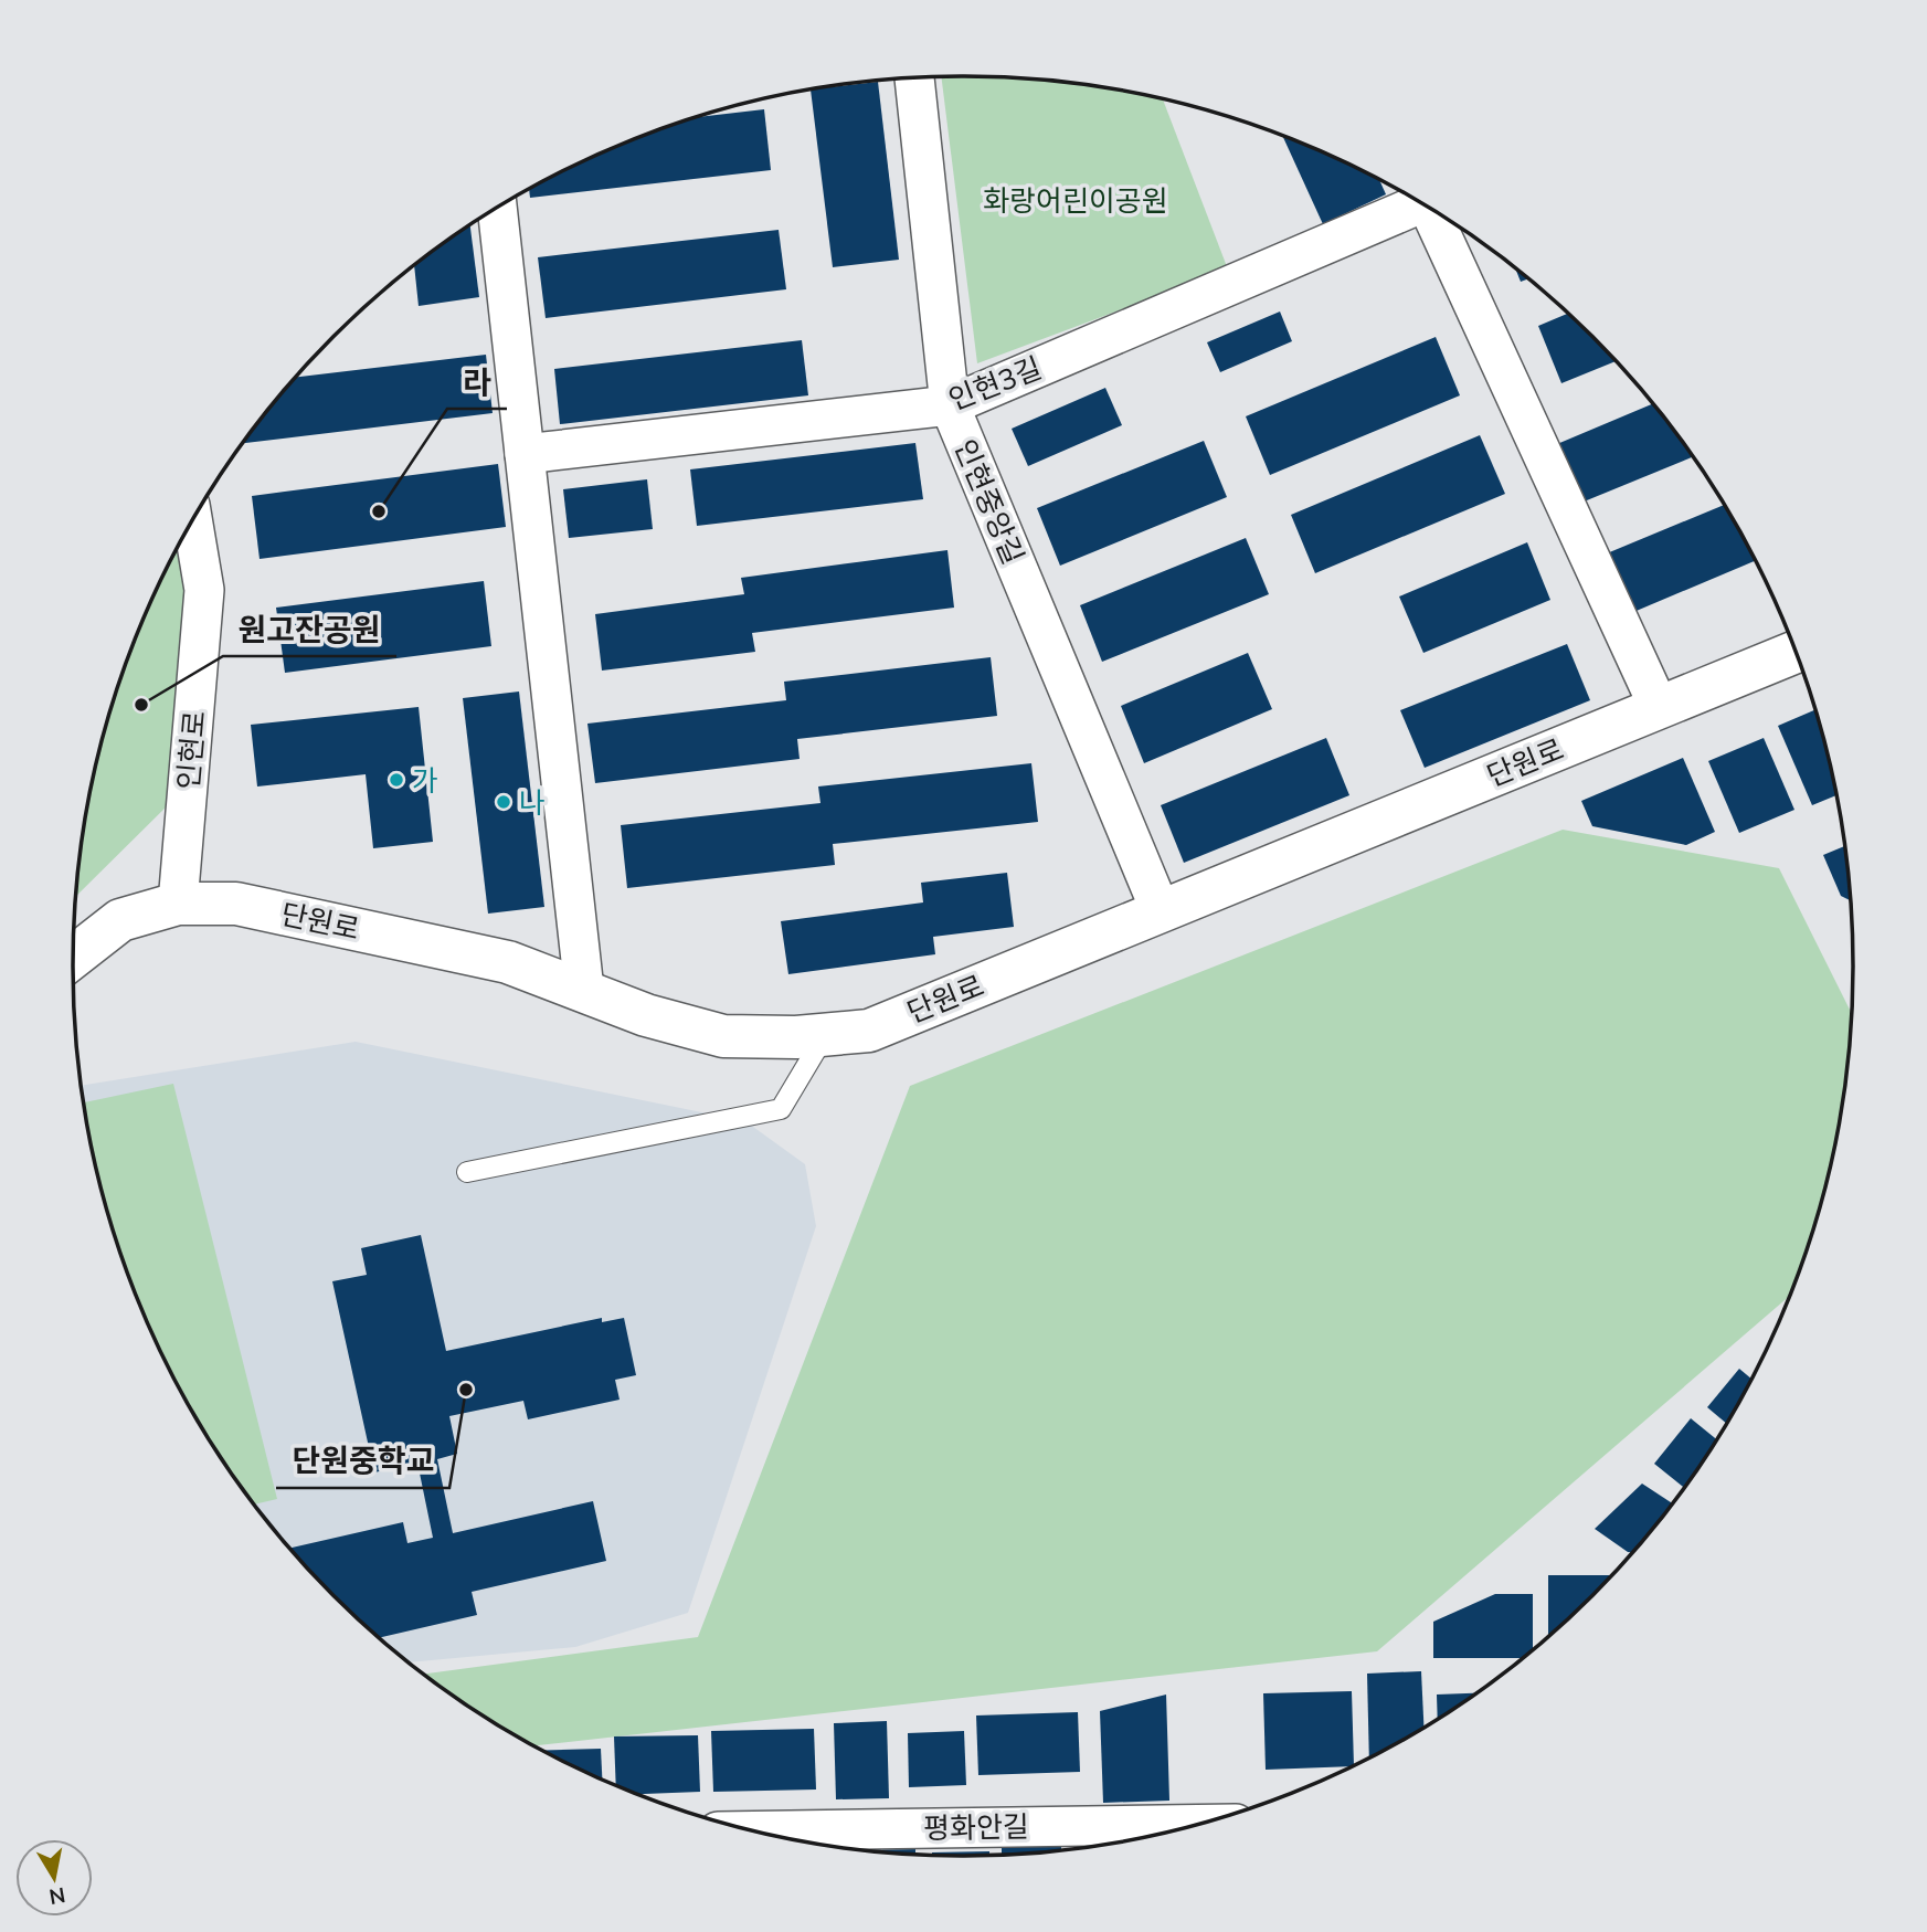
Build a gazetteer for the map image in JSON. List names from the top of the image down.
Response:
{
  "streets": {
    "street": [
      "인현3길",
      "인현중앙길",
      "인현로",
      "단원로",
      "평화안길"
    ]
  },
  "crossings": [
    ["인현3길", "인현중앙길"],
    ["인현중앙길", "단원로"],
    ["인현로", "단원로"]
  ],
  "parks": ["화랑어린이공원"],
  "places": [
    "라",
    "원고잔공원",
    "가",
    "나",
    "단원중학교"
  ],
  "north": "bottom"
}
